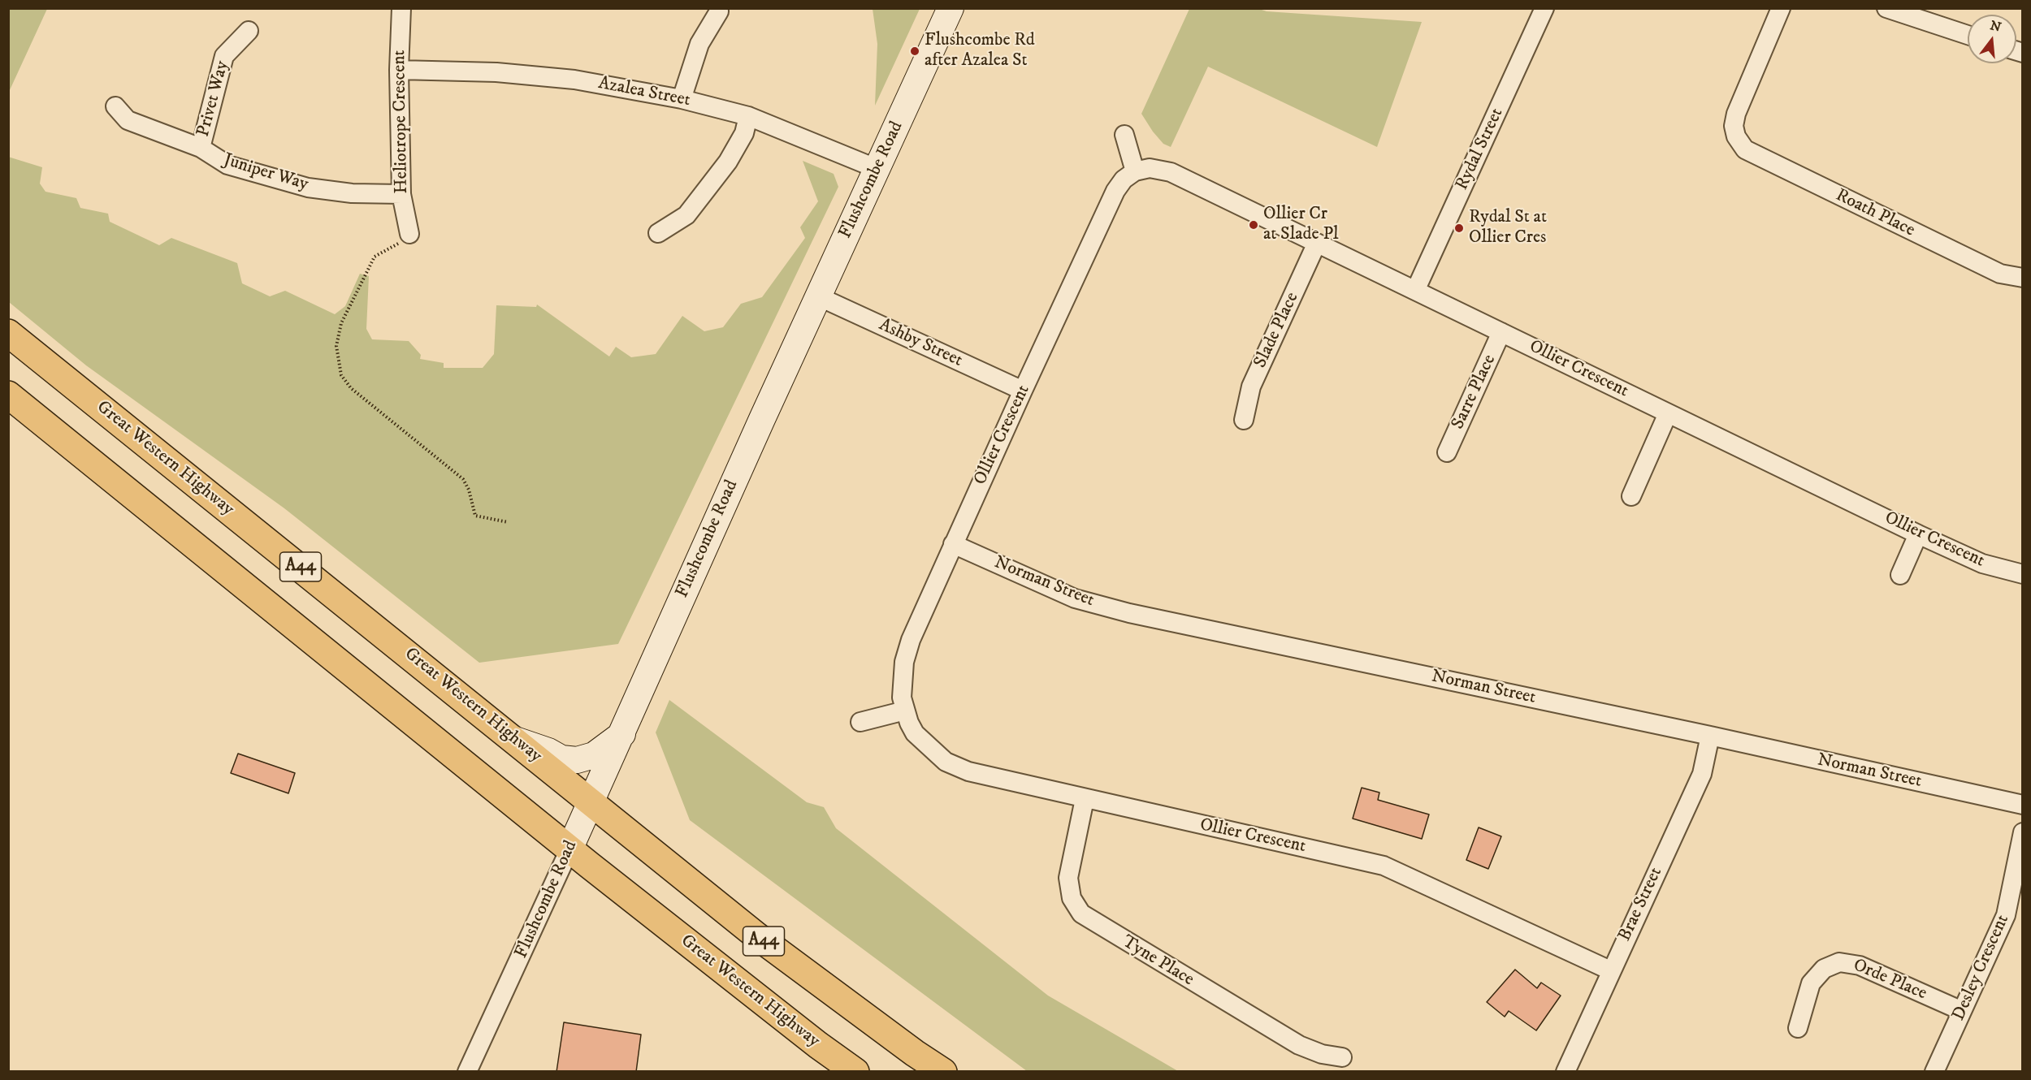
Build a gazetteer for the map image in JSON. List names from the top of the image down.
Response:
{
  "streets": {
    "highway": ["Great Western Highway", "A44"],
    "street": [
      "Azalea Street",
      "Privet Way",
      "Heliotrope Crescent",
      "Rydal Street",
      "Juniper Way",
      "Flushcombe Road",
      "Roath Place",
      "Slade Place",
      "Ashby Street",
      "Ollier Crescent",
      "Sarre Place",
      "Norman Street",
      "Brae Street",
      "Tyne Place",
      "Desley Crescent",
      "Orde Place"
    ]
  },
  "crossings": [
    ["Azalea Street", "Heliotrope Crescent"],
    ["Azalea Street", "Flushcombe Road"],
    ["Privet Way", "Juniper Way"],
    ["Heliotrope Crescent", "Juniper Way"],
    ["Rydal Street", "Ollier Crescent"],
    ["Flushcombe Road", "Ashby Street"],
    ["Flushcombe Road", "Great Western Highway"],
    ["Slade Place", "Ollier Crescent"],
    ["Ashby Street", "Ollier Crescent"],
    ["Ollier Crescent", "Sarre Place"],
    ["Ollier Crescent", "Norman Street"],
    ["Ollier Crescent", "Brae Street"],
    ["Ollier Crescent", "Tyne Place"],
    ["Norman Street", "Brae Street"],
    ["Desley Crescent", "Orde Place"]
  ],
  "places": ["Flushcombe Rd after Azalea St", "Ollier Cr at Slade Pl", "Rydal St at Ollier Cres"],
  "north": "top"
}
